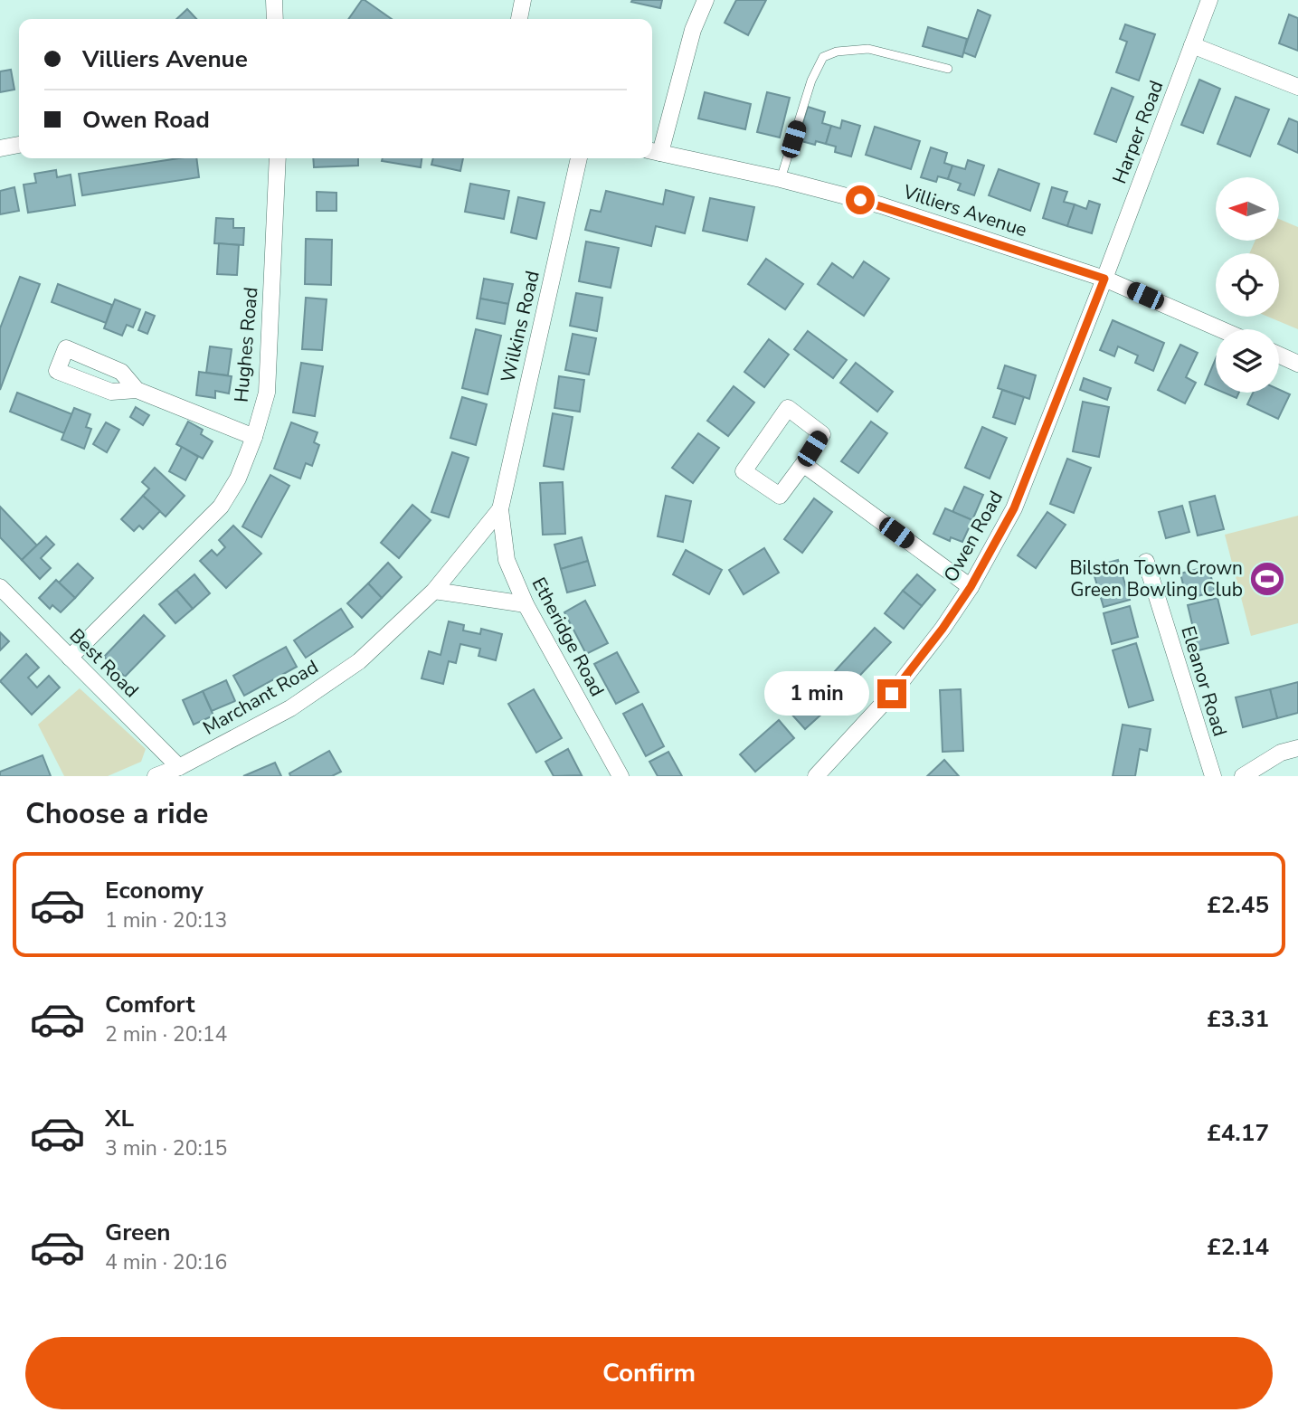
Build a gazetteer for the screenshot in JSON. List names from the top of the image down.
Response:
{
  "streets": {
    "street": [
      "Harper Road",
      "Villiers Avenue",
      "Wilkins Road",
      "Hughes Road",
      "Owen Road",
      "Etheridge Road",
      "Best Road",
      "Eleanor Road",
      "Marchant Road"
    ]
  },
  "crossings": [
    ["Harper Road", "Villiers Avenue"],
    ["Harper Road", "Owen Road"],
    ["Villiers Avenue", "Owen Road"],
    ["Wilkins Road", "Etheridge Road"],
    ["Wilkins Road", "Marchant Road"],
    ["Hughes Road", "Best Road"],
    ["Etheridge Road", "Marchant Road"],
    ["Best Road", "Marchant Road"]
  ],
  "places": {
    "sports": ["Bilston Town Crown Green Bowling Club"]
  },
  "north": "left",
  "page": {
    "banner": ["Villiers Avenue", "Owen Road"],
    "bubble": "1 min",
    "heading": "Choose a ride",
    "list": [
      {
        "name": "Economy",
        "note": "1 min · 20:13",
        "value": "£2.45"
      },
      {
        "name": "Comfort",
        "note": "2 min · 20:14",
        "value": "£3.31"
      },
      {
        "name": "XL",
        "note": "3 min · 20:15",
        "value": "£4.17"
      },
      {
        "name": "Green",
        "note": "4 min · 20:16",
        "value": "£2.14"
      }
    ],
    "buttons": "Confirm"
  }
}
